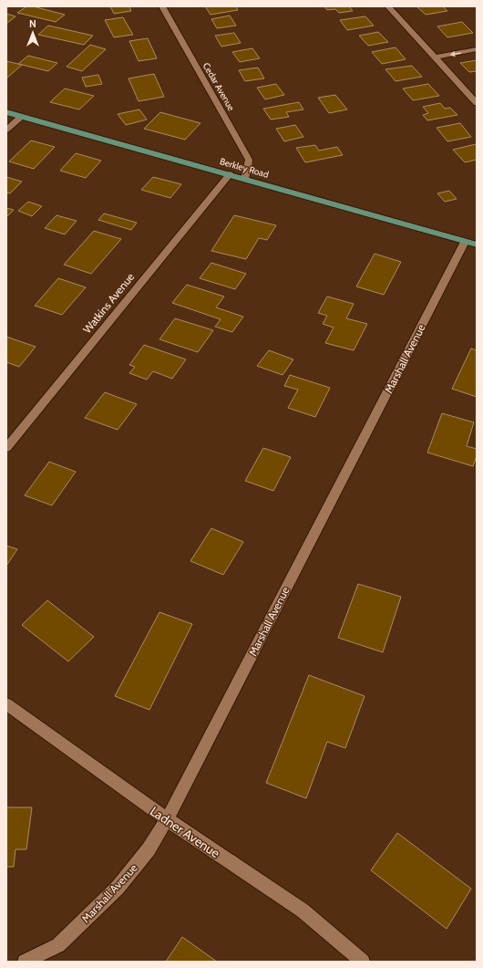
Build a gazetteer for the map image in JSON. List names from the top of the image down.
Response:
{
  "streets": {
    "main road": ["Berkley Road"],
    "street": [
      "Cedar Avenue",
      "Watkins Avenue",
      "Marshall Avenue",
      "Ladner Avenue"
    ]
  },
  "crossings": [
    ["Cedar Avenue", "Berkley Road"],
    ["Berkley Road", "Watkins Avenue"],
    ["Berkley Road", "Marshall Avenue"],
    ["Marshall Avenue", "Ladner Avenue"]
  ],
  "north": "top"
}
